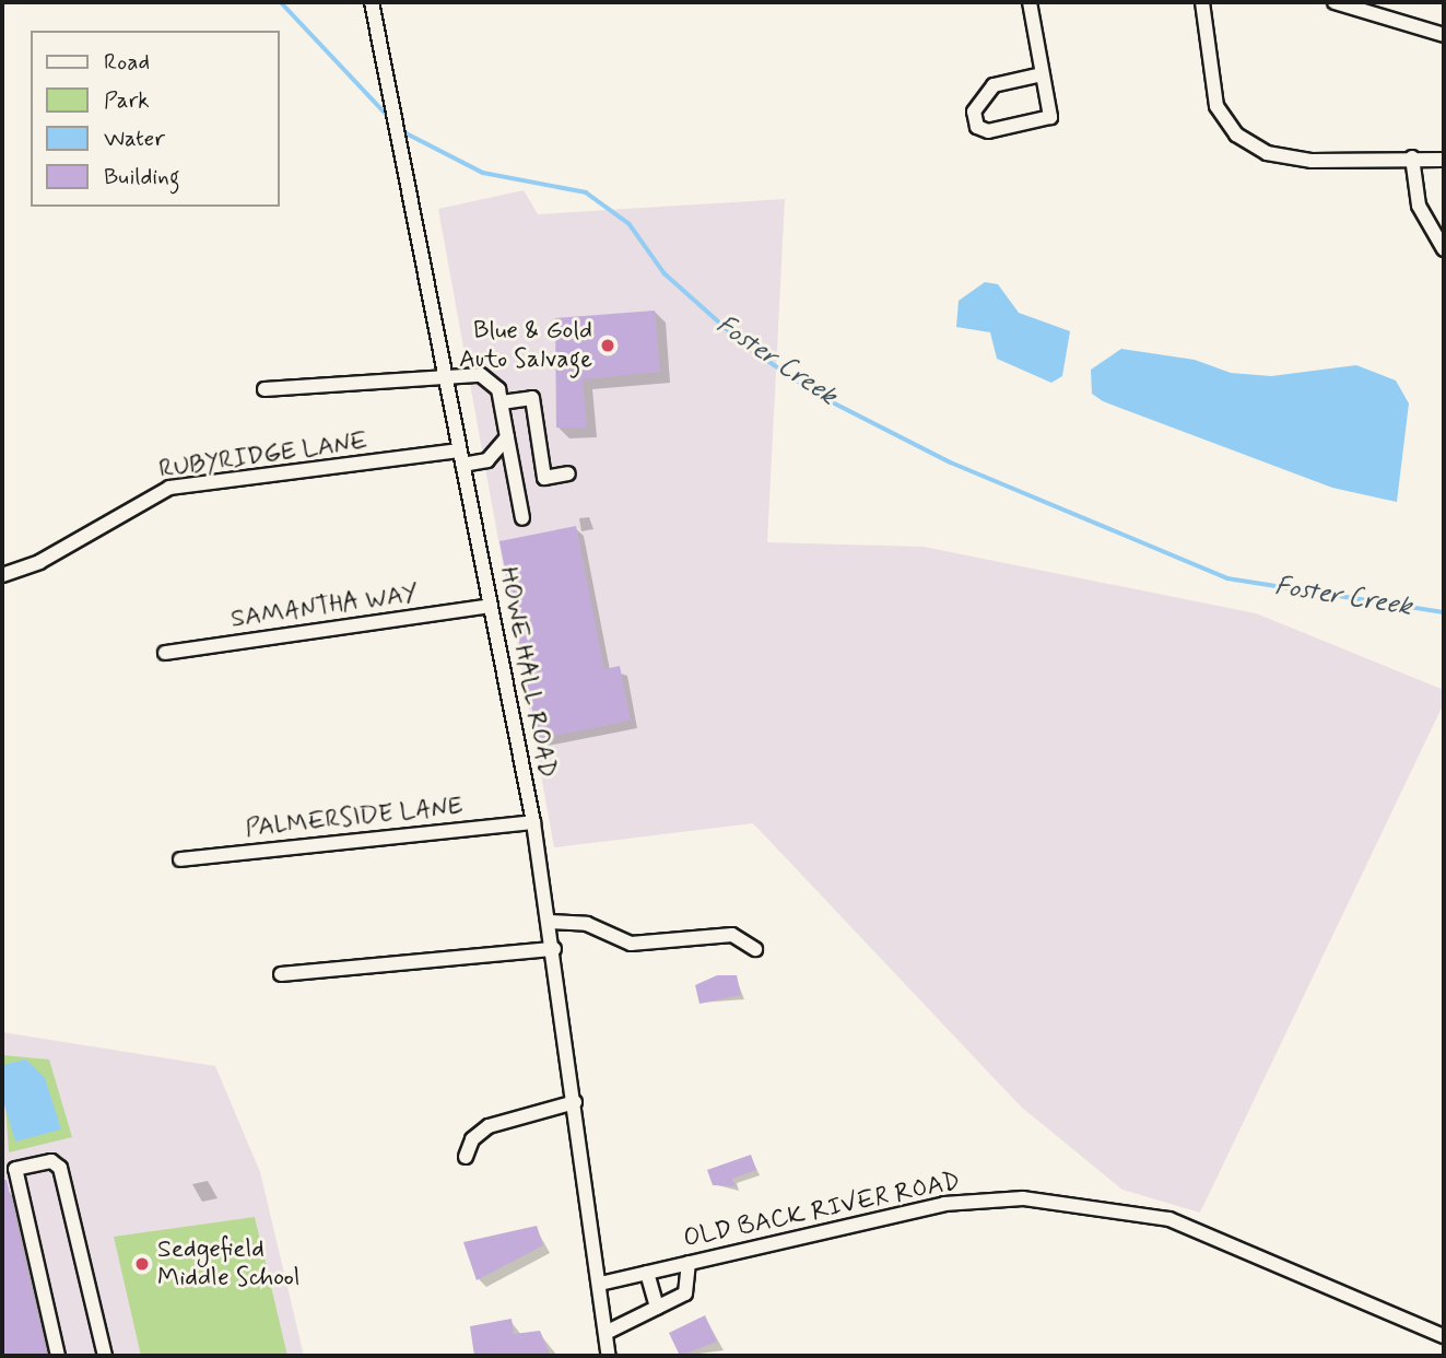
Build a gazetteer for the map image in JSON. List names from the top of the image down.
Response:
{
  "streets": {
    "street": [
      "RUBYRIDGE LANE",
      "SAMANTHA WAY",
      "HOWE HALL ROAD",
      "PALMERSIDE LANE",
      "OLD BACK RIVER ROAD"
    ]
  },
  "crossings": [
    ["RUBYRIDGE LANE", "HOWE HALL ROAD"],
    ["SAMANTHA WAY", "HOWE HALL ROAD"],
    ["HOWE HALL ROAD", "PALMERSIDE LANE"],
    ["HOWE HALL ROAD", "OLD BACK RIVER ROAD"]
  ],
  "water": ["Foster Creek"],
  "places": ["Blue & Gold Auto Salvage", "Sedgefield Middle School"],
  "legend": [
    "Road",
    "Park",
    "Water",
    "Building"
  ]
}
